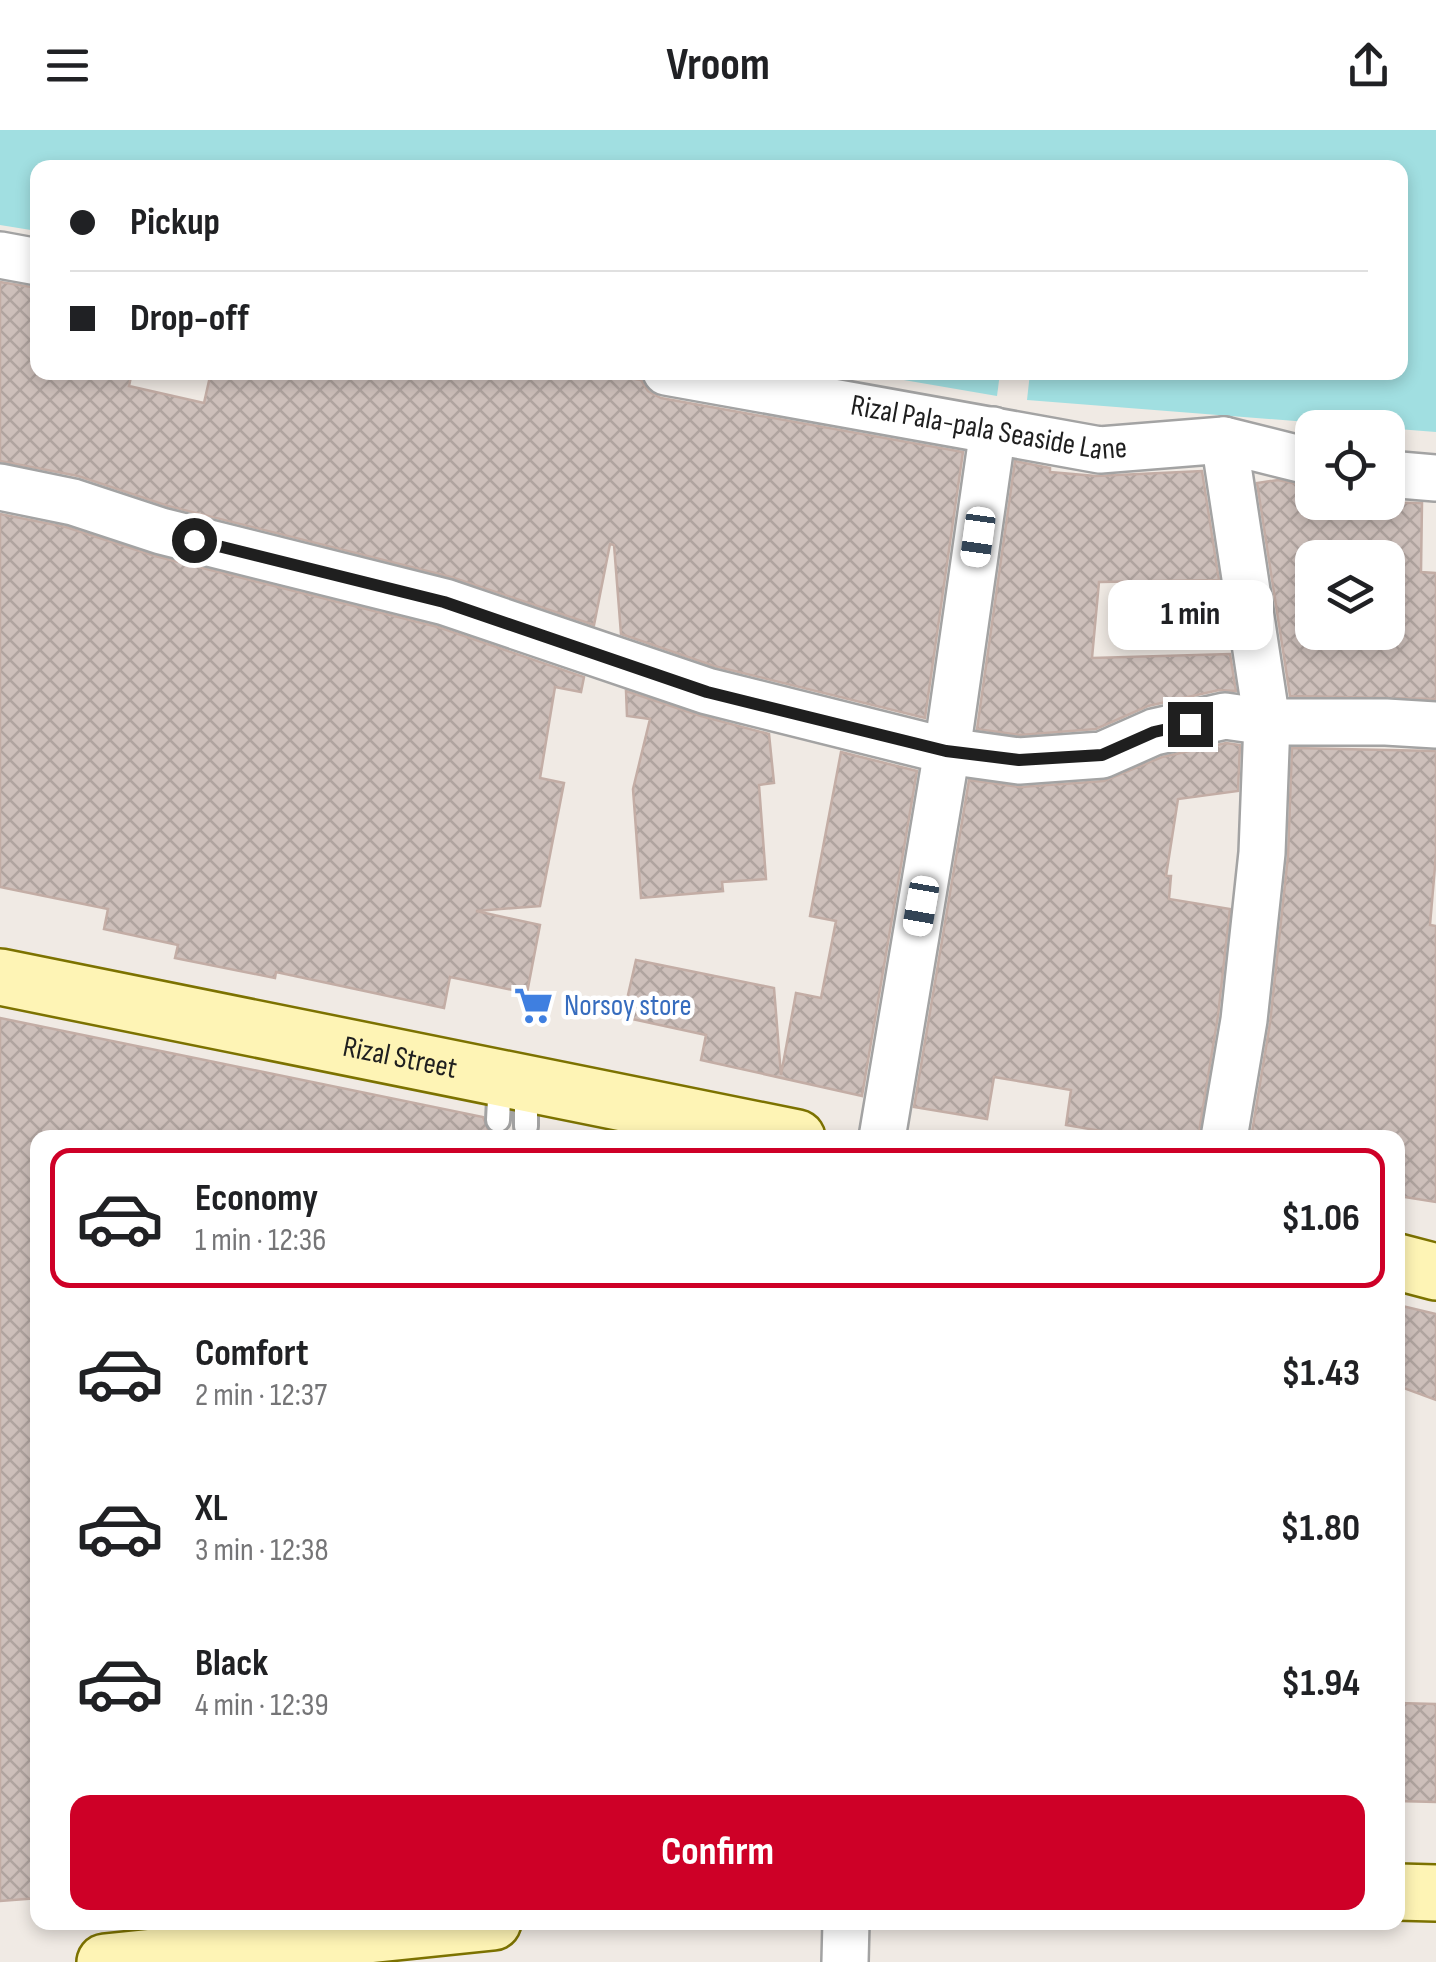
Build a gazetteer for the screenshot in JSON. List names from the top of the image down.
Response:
{
  "streets": {
    "main road": ["Rizal Street"],
    "street": ["Rizal Pala-pala Seaside Lane"]
  },
  "places": {
    "supermarket": ["Norsoy store"]
  },
  "page": {
    "header": "Vroom",
    "banner": ["Pickup", "Drop-off"],
    "bubble": "1 min",
    "list": [
      {
        "name": "Economy",
        "note": "1 min · 12:36",
        "value": "$1.06"
      },
      {
        "name": "Comfort",
        "note": "2 min · 12:37",
        "value": "$1.43"
      },
      {
        "name": "XL",
        "note": "3 min · 12:38",
        "value": "$1.80"
      },
      {
        "name": "Black",
        "note": "4 min · 12:39",
        "value": "$1.94"
      }
    ],
    "buttons": "Confirm"
  }
}
